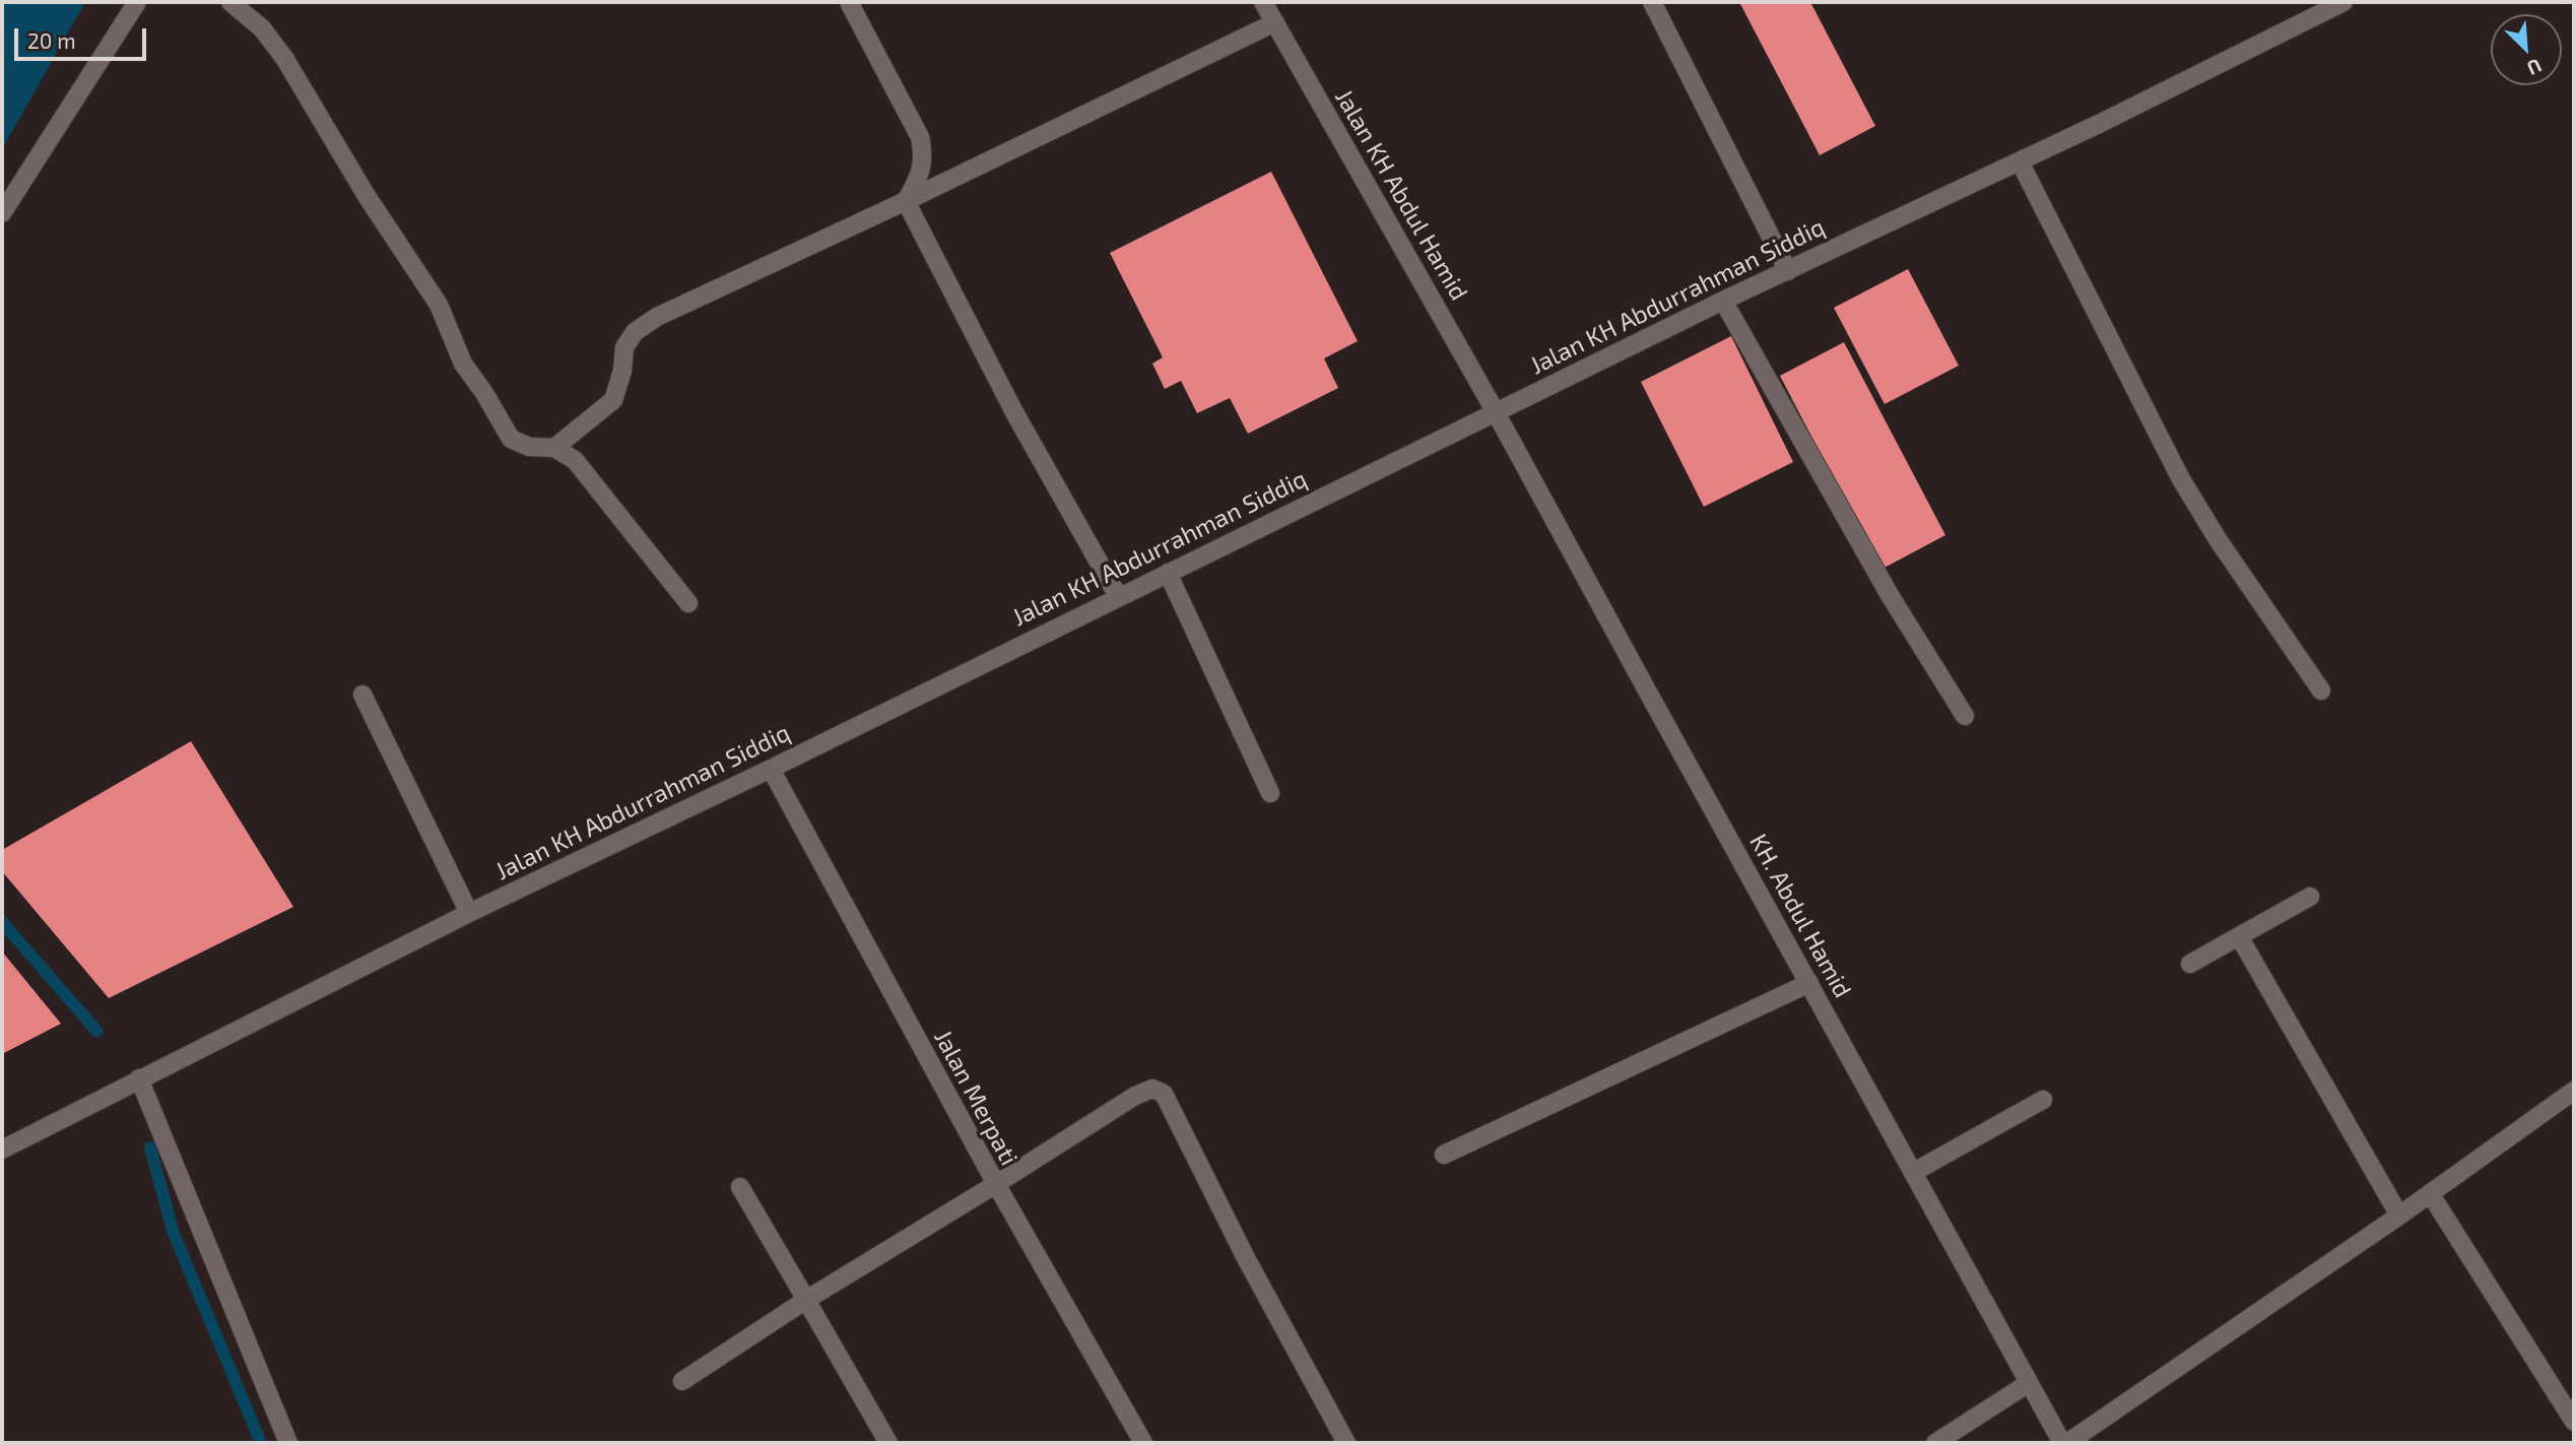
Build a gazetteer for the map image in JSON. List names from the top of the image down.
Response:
{
  "streets": {
    "street": [
      "Jalan KH Abdul Hamid",
      "Jalan KH Abdurrahman Siddiq",
      "KH. Abdul Hamid",
      "Jalan Merpati"
    ]
  },
  "crossings": [
    ["Jalan KH Abdul Hamid", "Jalan KH Abdurrahman Siddiq"],
    ["Jalan KH Abdul Hamid", "KH. Abdul Hamid"],
    ["Jalan KH Abdurrahman Siddiq", "KH. Abdul Hamid"],
    ["Jalan KH Abdurrahman Siddiq", "Jalan Merpati"]
  ],
  "scale_bar": "20 m",
  "north": "bottom right"
}
